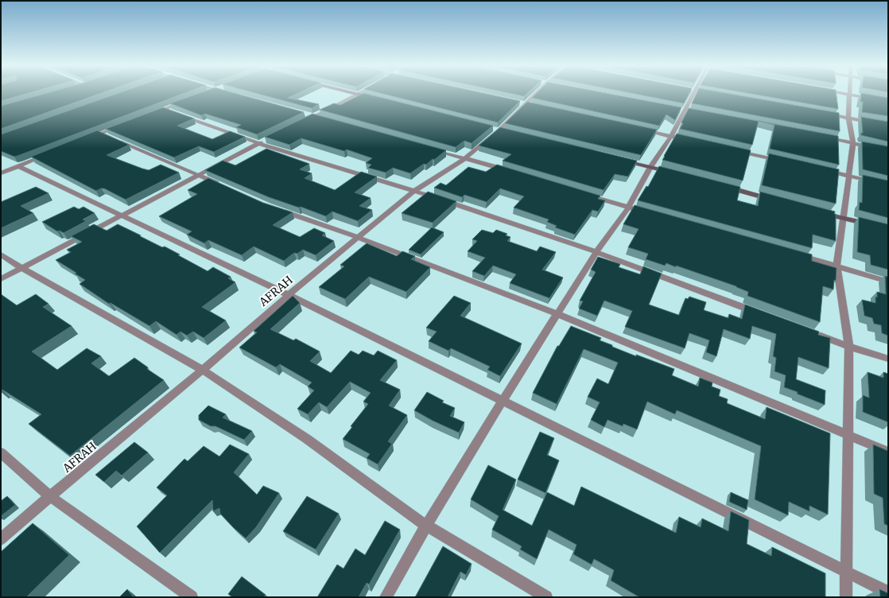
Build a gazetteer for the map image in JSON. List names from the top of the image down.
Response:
{
  "streets": {
    "street": ["AFRAH"]
  }
}
